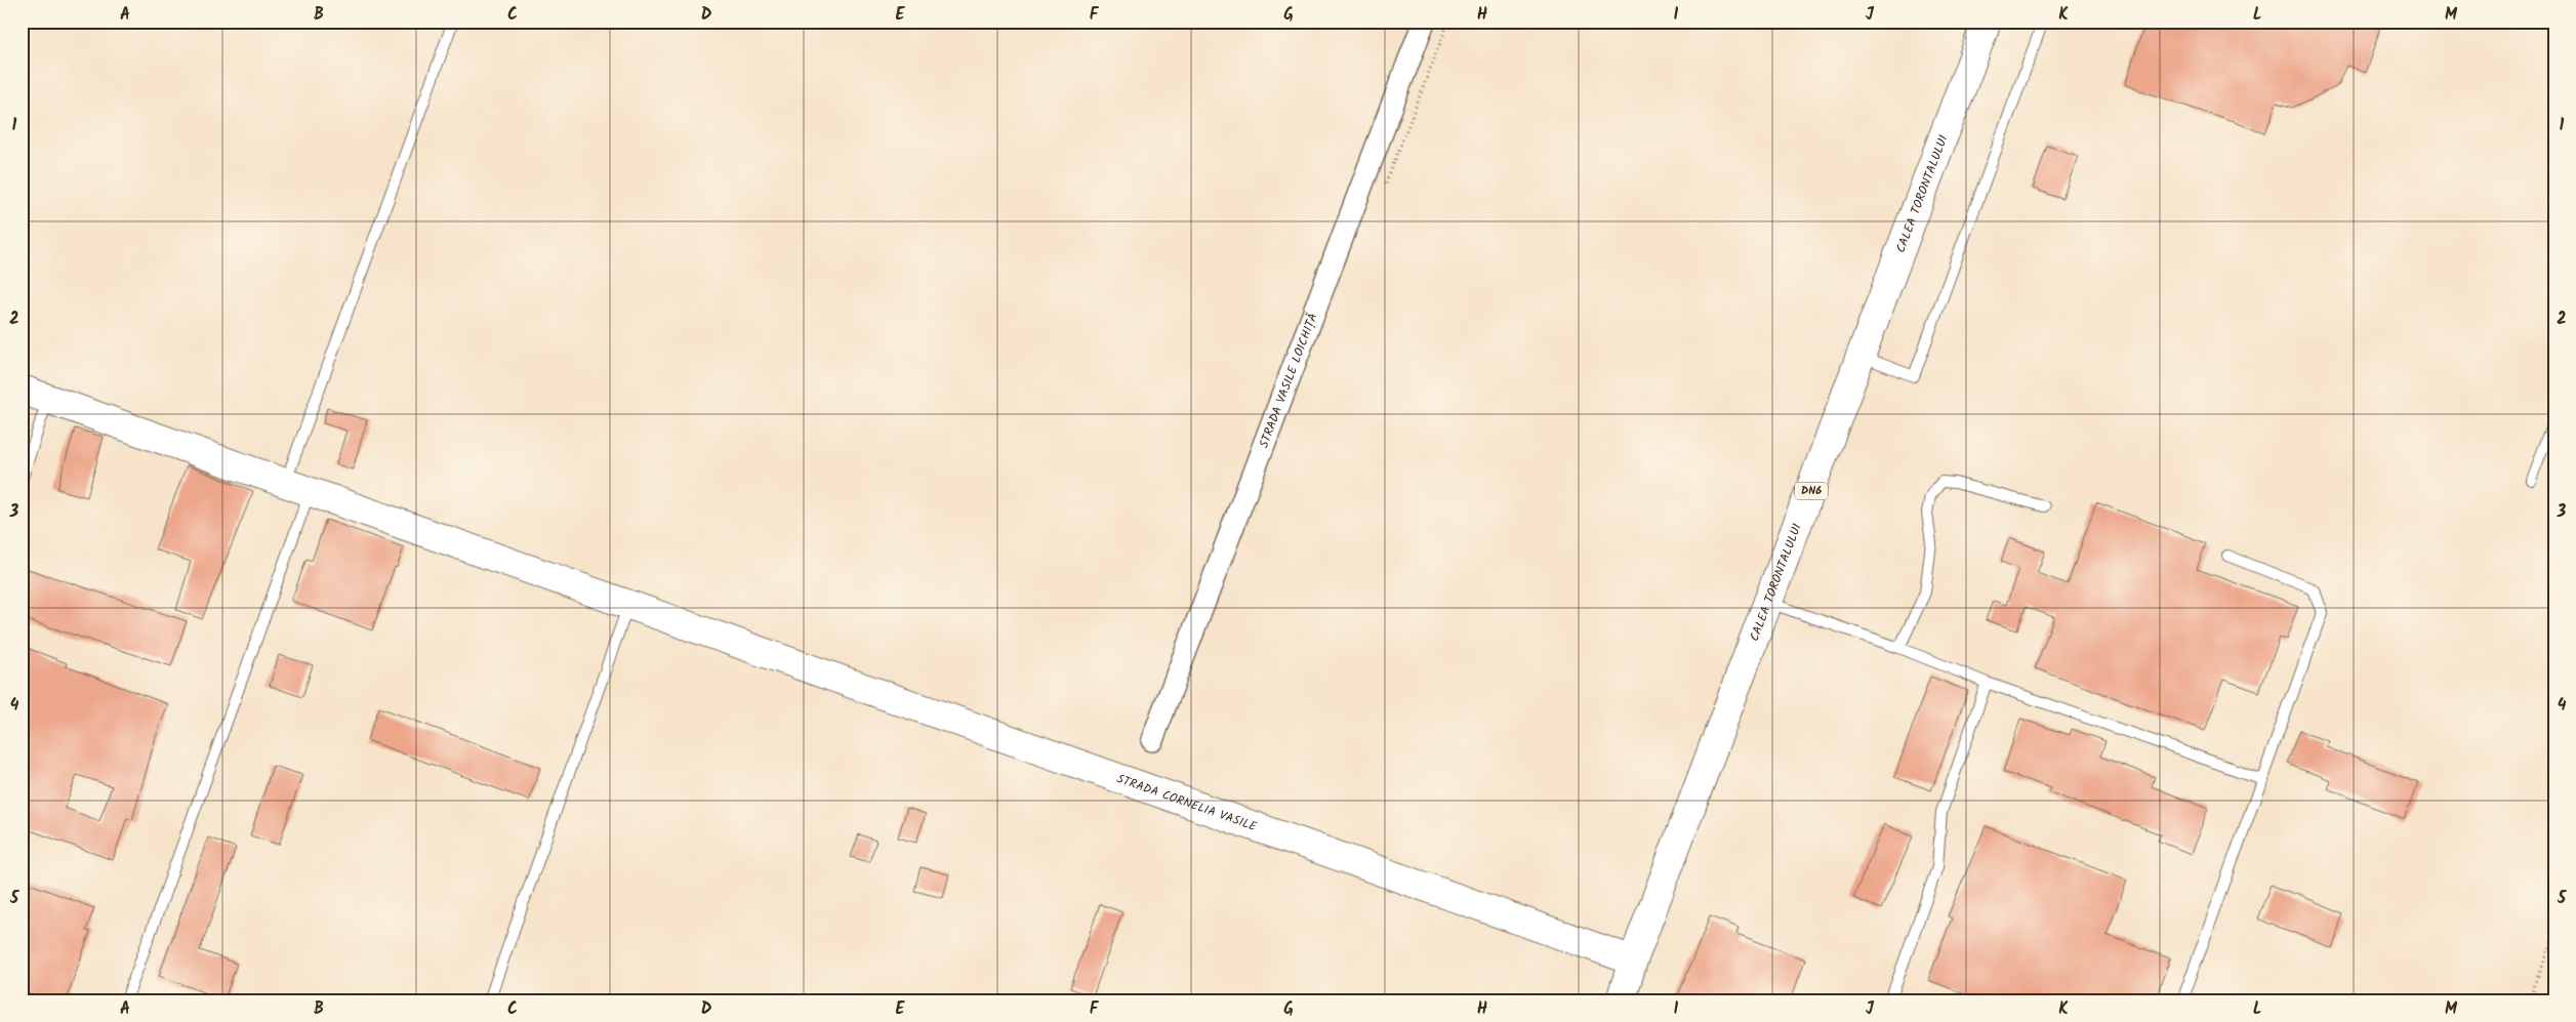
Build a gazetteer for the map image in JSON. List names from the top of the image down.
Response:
{
  "streets": {
    "street": [
      "CALEA TORONTALULUI",
      "STRADA VASILE LOICHIȚĂ",
      "DN6",
      "STRADA CORNELIA VASILE"
    ]
  },
  "crossings": [
    ["CALEA TORONTALULUI", "STRADA CORNELIA VASILE"]
  ],
  "grid": {
    "columns": [
      "A",
      "B",
      "C",
      "D",
      "E",
      "F",
      "G",
      "H",
      "I",
      "J",
      "K",
      "L",
      "M"
    ],
    "rows": [
      "1",
      "2",
      "3",
      "4",
      "5"
    ]
  }
}
